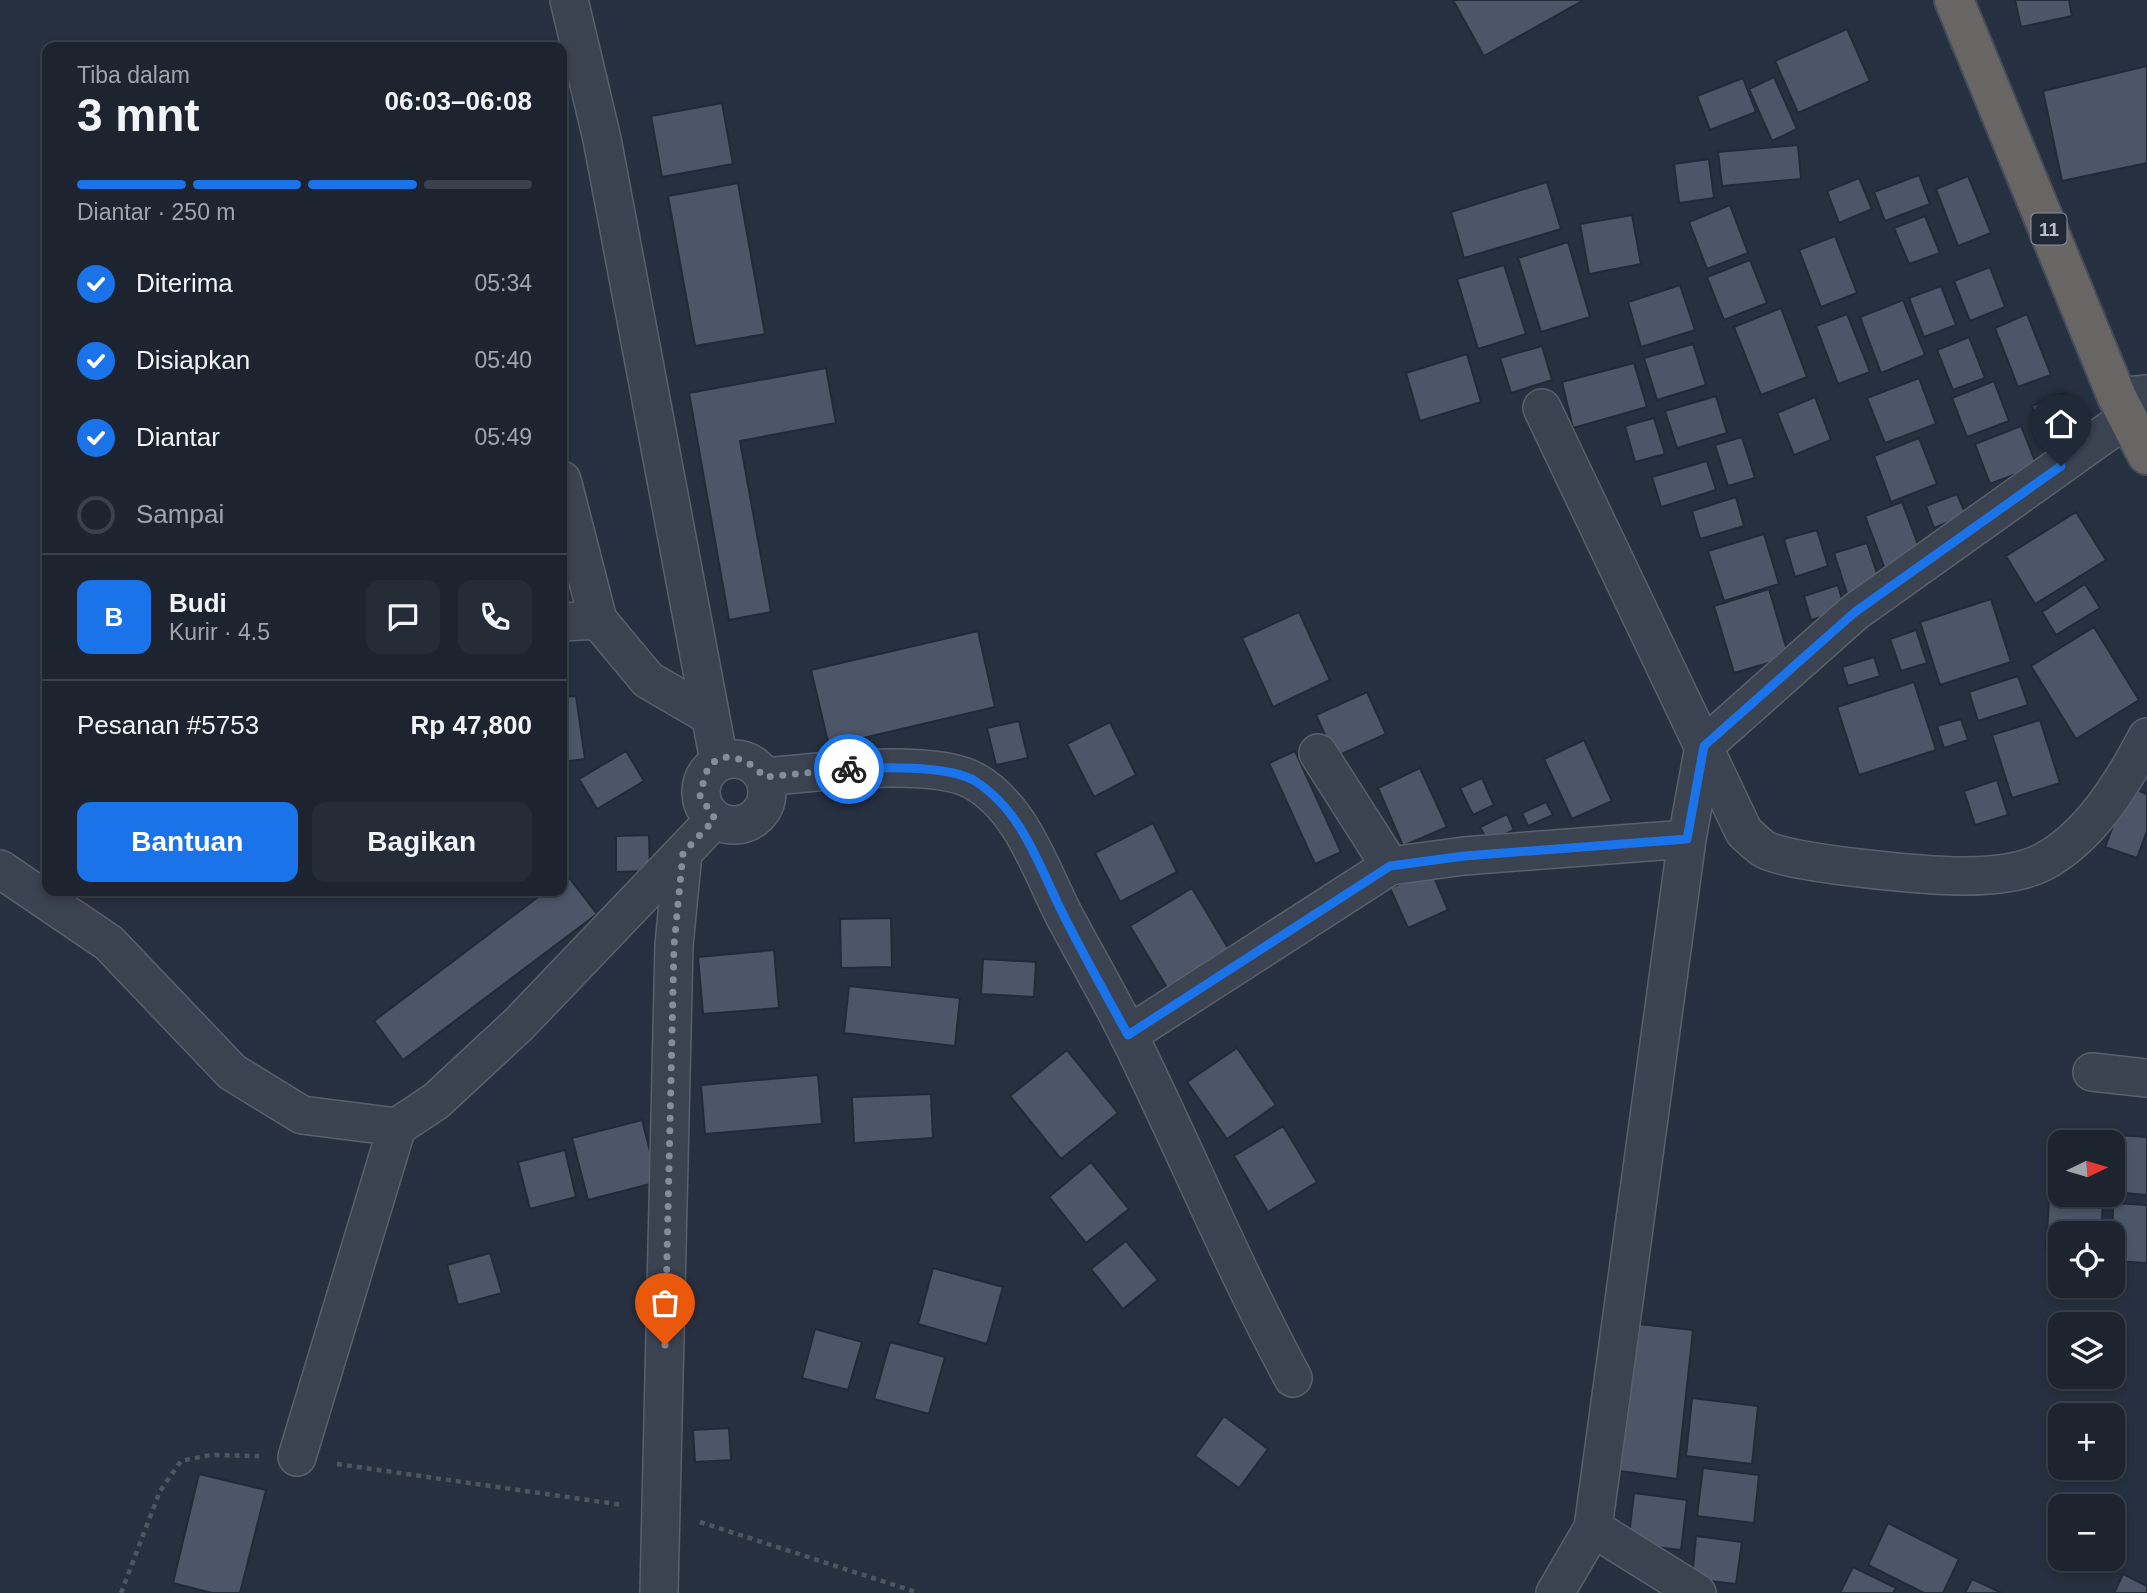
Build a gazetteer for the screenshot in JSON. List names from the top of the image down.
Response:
{
  "streets": {
    "highway": ["11"]
  },
  "north": "right",
  "page": {
    "heading": ["3 mnt", "Tiba dalam", "06:03–06:08"],
    "panel": [
      "Budi",
      "Kurir · 4.5",
      "Pesanan #5753",
      "Rp 47,800"
    ],
    "bar": "Diantar · 250 m",
    "list": [
      ["Diterima", "05:34"],
      ["Disiapkan", "05:40"],
      ["Diantar", "05:49"],
      "Sampai"
    ],
    "round": "B",
    "buttons": ["Bantuan", "Bagikan"],
    "map_buttons": ["+", "−"]
  }
}
